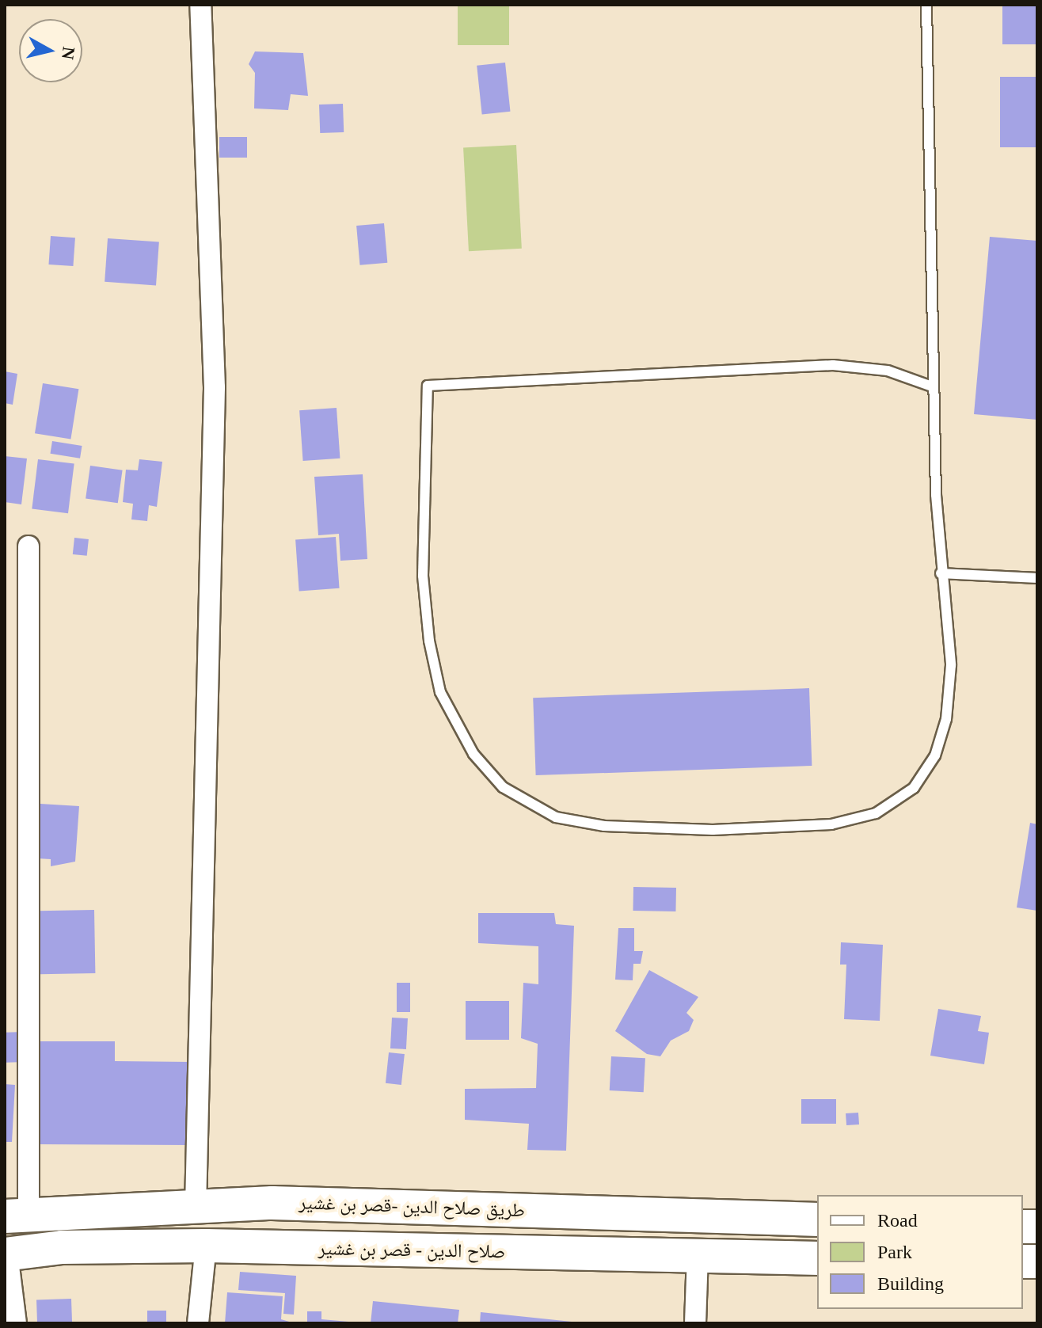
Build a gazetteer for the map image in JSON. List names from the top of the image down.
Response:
{
  "streets": {
    "highway": ["طريق صلاح الدين -قصر بن غشير", "صلاح الدين - قصر بن غشير"]
  },
  "legend": ["Road", "Park", "Building"],
  "north": "right"
}
